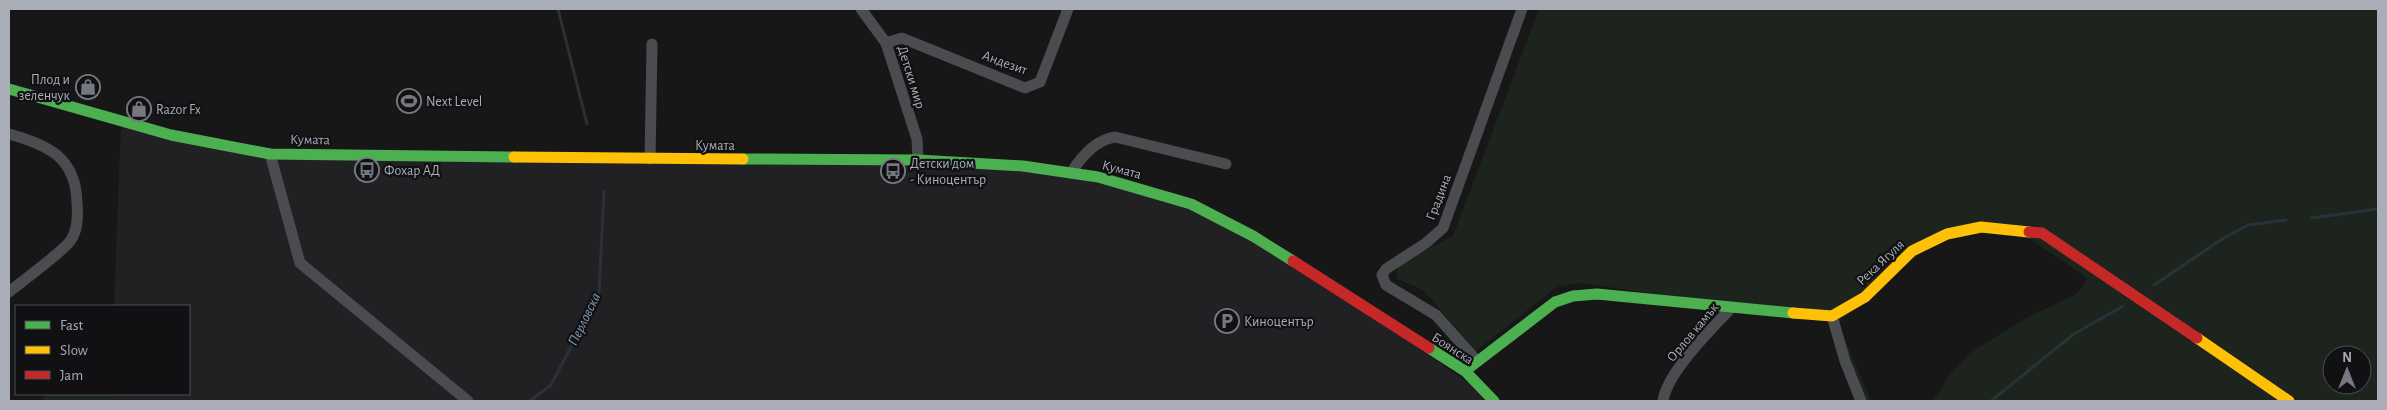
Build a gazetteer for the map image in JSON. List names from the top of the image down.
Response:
{
  "streets": {
    "main road": ["Кумата", "Река Ягуля", "Боянска"],
    "street": [
      "Андезит",
      "Детски мир",
      "Градина",
      "Орлов камък"
    ]
  },
  "crossings": [
    ["Андезит", "Детски мир"],
    ["Детски мир", "Кумата"],
    ["Кумата", "Боянска"]
  ],
  "water": ["Перловска"],
  "places": {
    "shop": ["Плод и зеленчук", "Razor Fx"],
    "sports": ["Next Level"],
    "bus stop": ["Фохар АД", "Детски дом - Киноцентър"],
    "parking": ["Киноцентър"]
  },
  "legend": ["Fast", "Slow", "Jam"],
  "north": "top"
}
